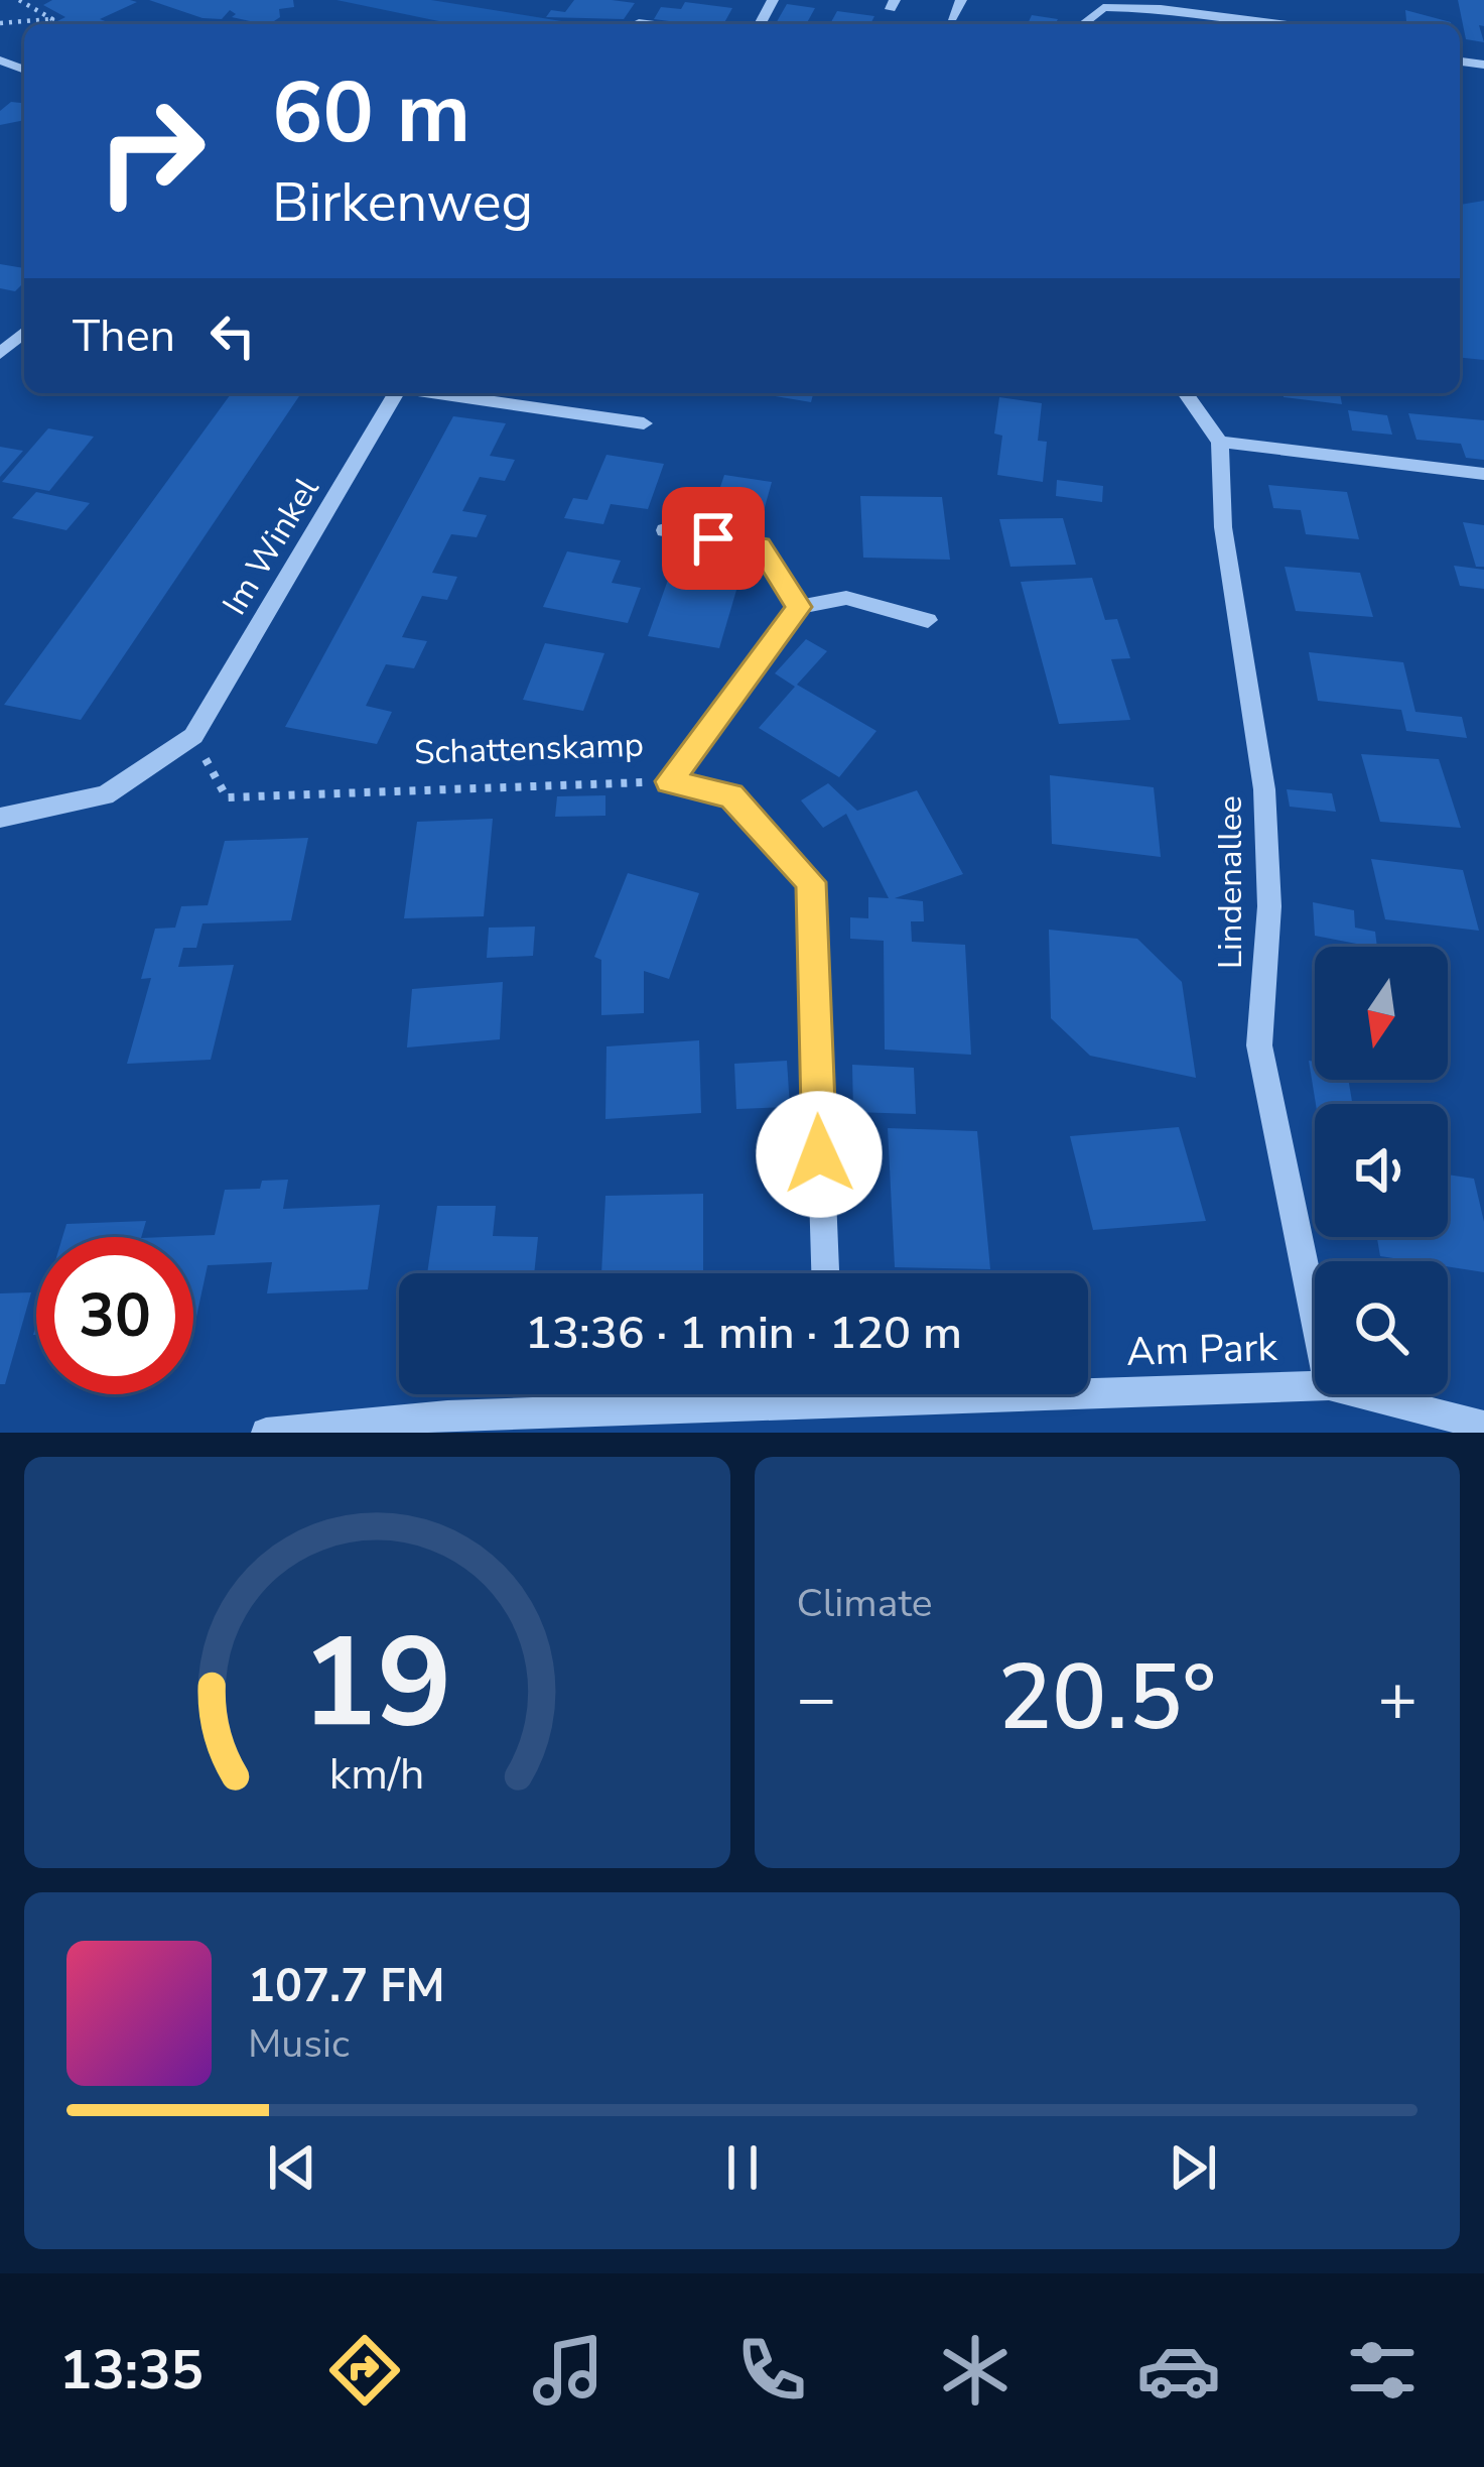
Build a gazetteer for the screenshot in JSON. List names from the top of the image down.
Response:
{
  "streets": {
    "street": [
      "Im Winkel",
      "Schattenskamp",
      "Lindenallee",
      "Am Park"
    ]
  },
  "crossings": [
    ["Im Winkel", "Schattenskamp"]
  ],
  "north": "bottom",
  "page": {
    "turn": ["60 m", "Birkenweg"],
    "then": "Then",
    "limit": "30",
    "trip": "13:36 · 1 min · 120 m",
    "tile": "Climate",
    "heat": ["−", "20.5°", "+"],
    "song": ["107.7 FM", "Music"],
    "tabs": "13:35",
    "gauge": ["19", "km/h"]
  }
}
